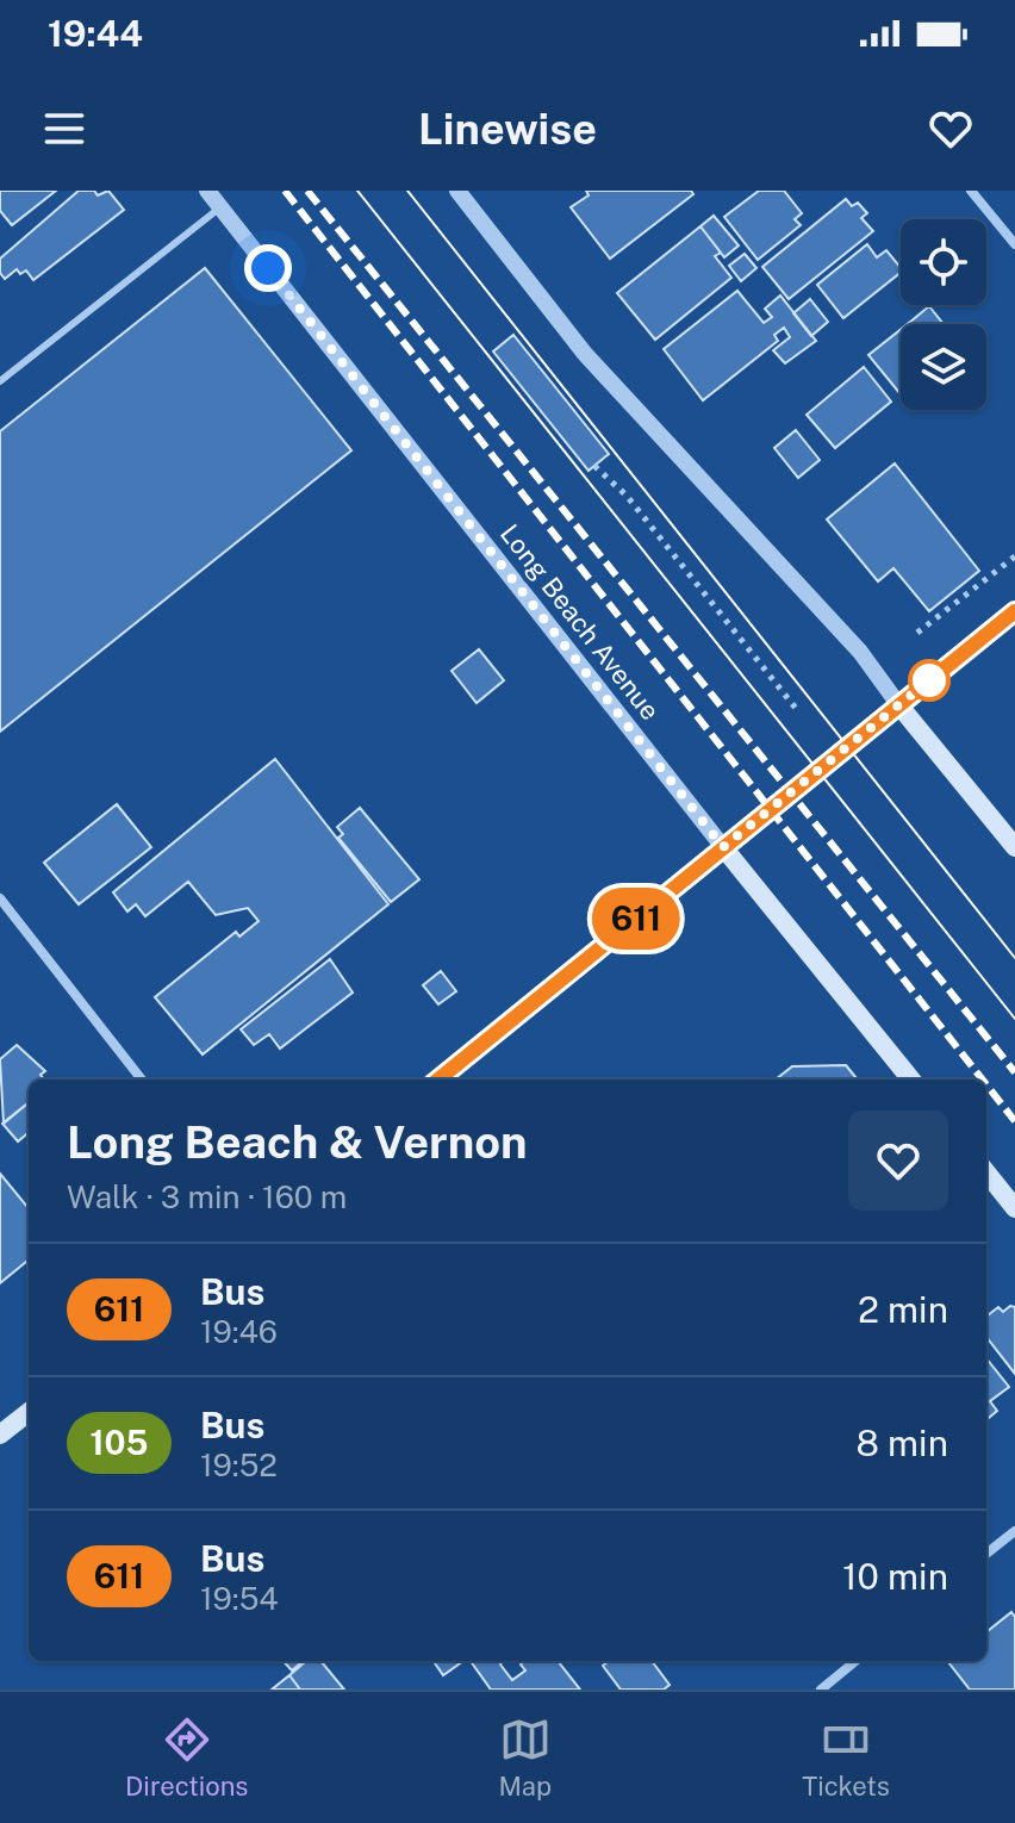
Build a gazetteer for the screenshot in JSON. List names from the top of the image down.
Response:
{
  "streets": {
    "main road": ["Long Beach Avenue"]
  },
  "lines": ["bus line 611"],
  "page": {
    "status": "19:44",
    "header": "Linewise",
    "on_map": "611",
    "heading": ["Long Beach & Vernon", "Walk · 3 min · 160 m"],
    "list": [
      {
        "mark": "611",
        "name": "Bus",
        "note": "19:46",
        "value": "2 min"
      },
      {
        "mark": "105",
        "name": "Bus",
        "note": "19:52",
        "value": "8 min"
      },
      {
        "mark": "611",
        "name": "Bus",
        "note": "19:54",
        "value": "10 min"
      }
    ],
    "tabs": ["Directions", "Map", "Tickets"]
  }
}
